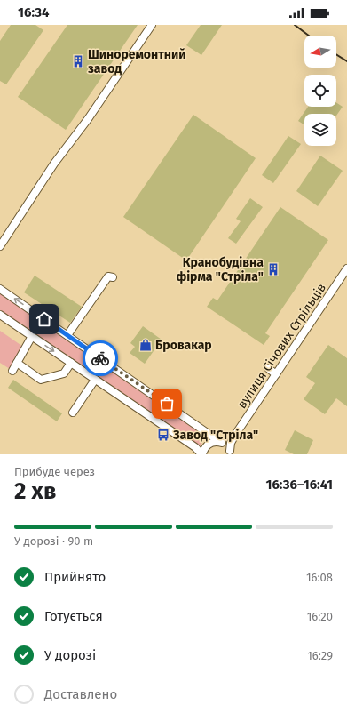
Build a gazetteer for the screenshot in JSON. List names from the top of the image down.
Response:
{
  "streets": {
    "street": ["вулиця Січових Стрільців"]
  },
  "places": {
    "building": ["Шиноремонтний завод", "Кранобудівна фірма \"Стріла\""],
    "shop": ["Бровакар"],
    "bus stop": ["Завод \"Стріла\""]
  },
  "north": "left",
  "page": {
    "status": "16:34",
    "heading": ["2 хв", "Прибуде через", "16:36–16:41"],
    "bar": "У дорозі · 90 m",
    "list": [
      ["Прийнято", "16:08"],
      ["Готується", "16:20"],
      ["У дорозі", "16:29"],
      "Доставлено"
    ]
  }
}
